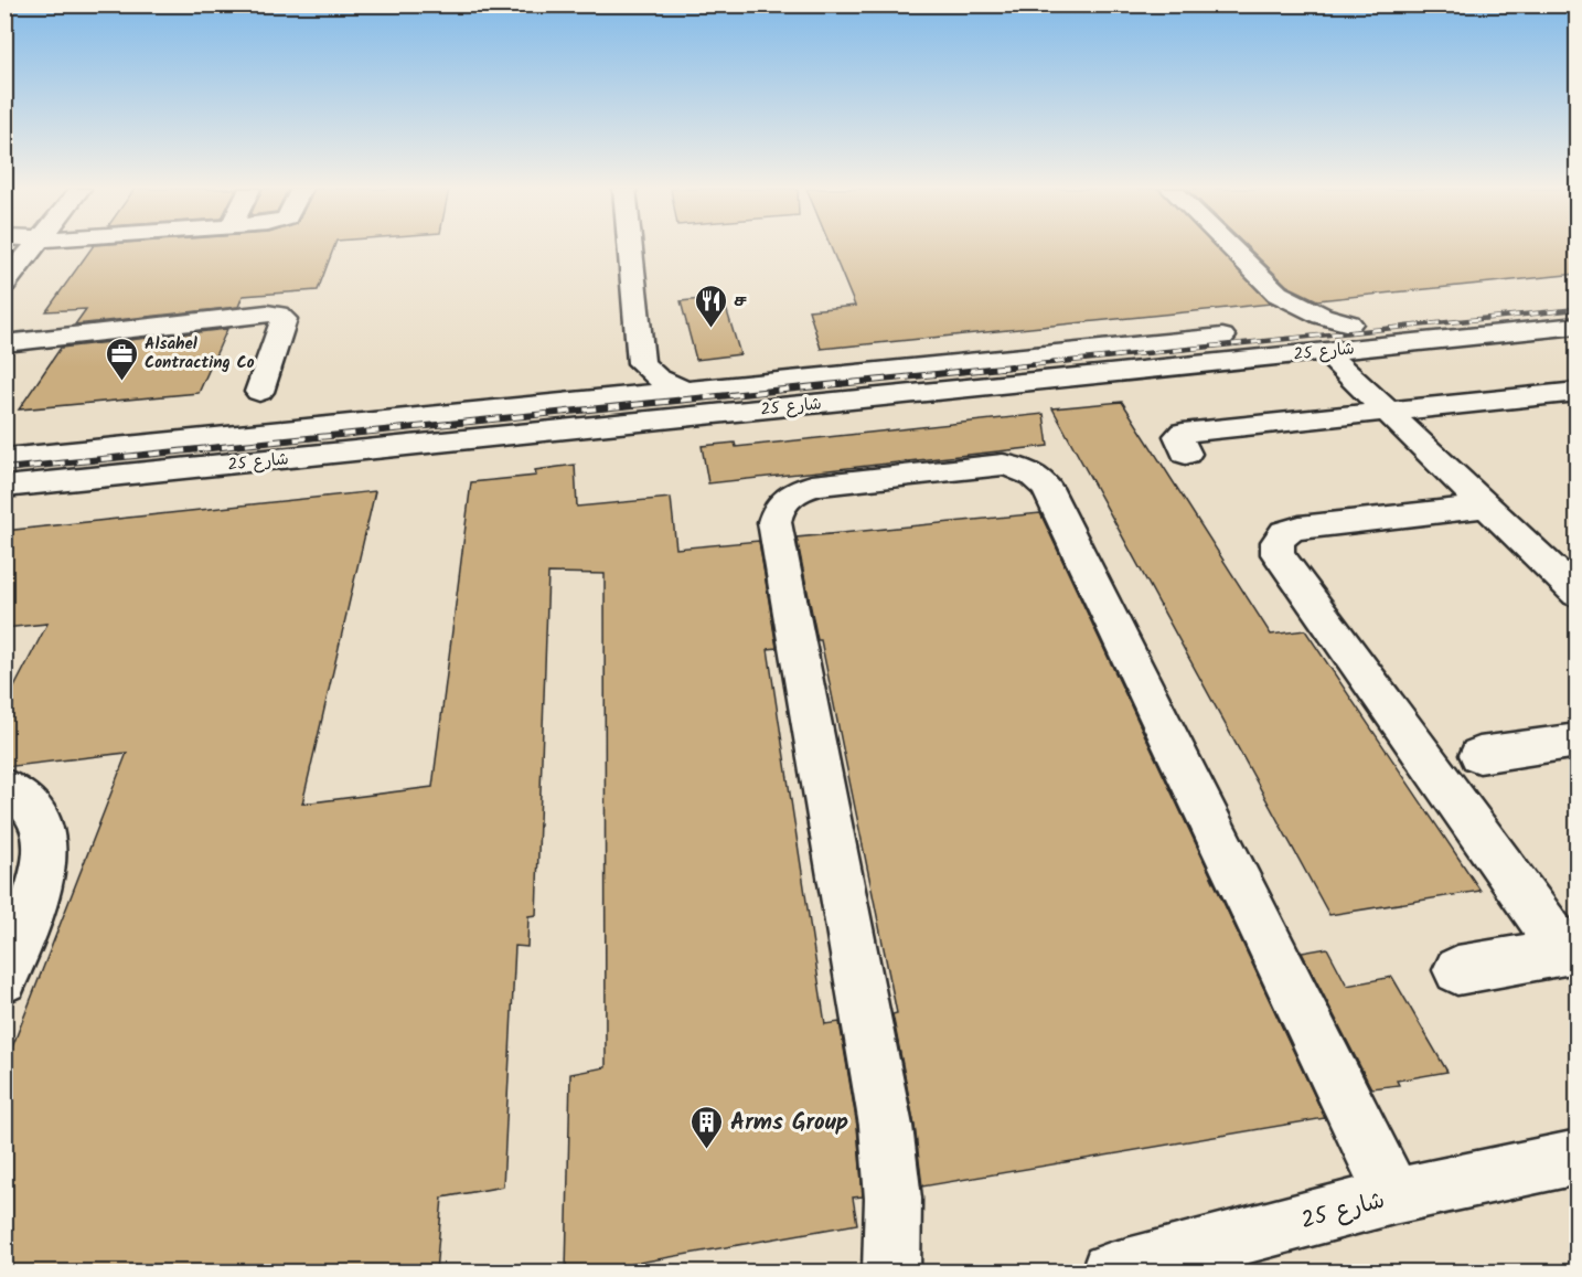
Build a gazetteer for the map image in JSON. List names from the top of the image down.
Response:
{
  "streets": {
    "street": ["شارع 25"]
  },
  "places": {
    "restaurant": ["ச"],
    "office": ["Alsahel Contracting Co"],
    "building": ["Arms Group"]
  }
}
